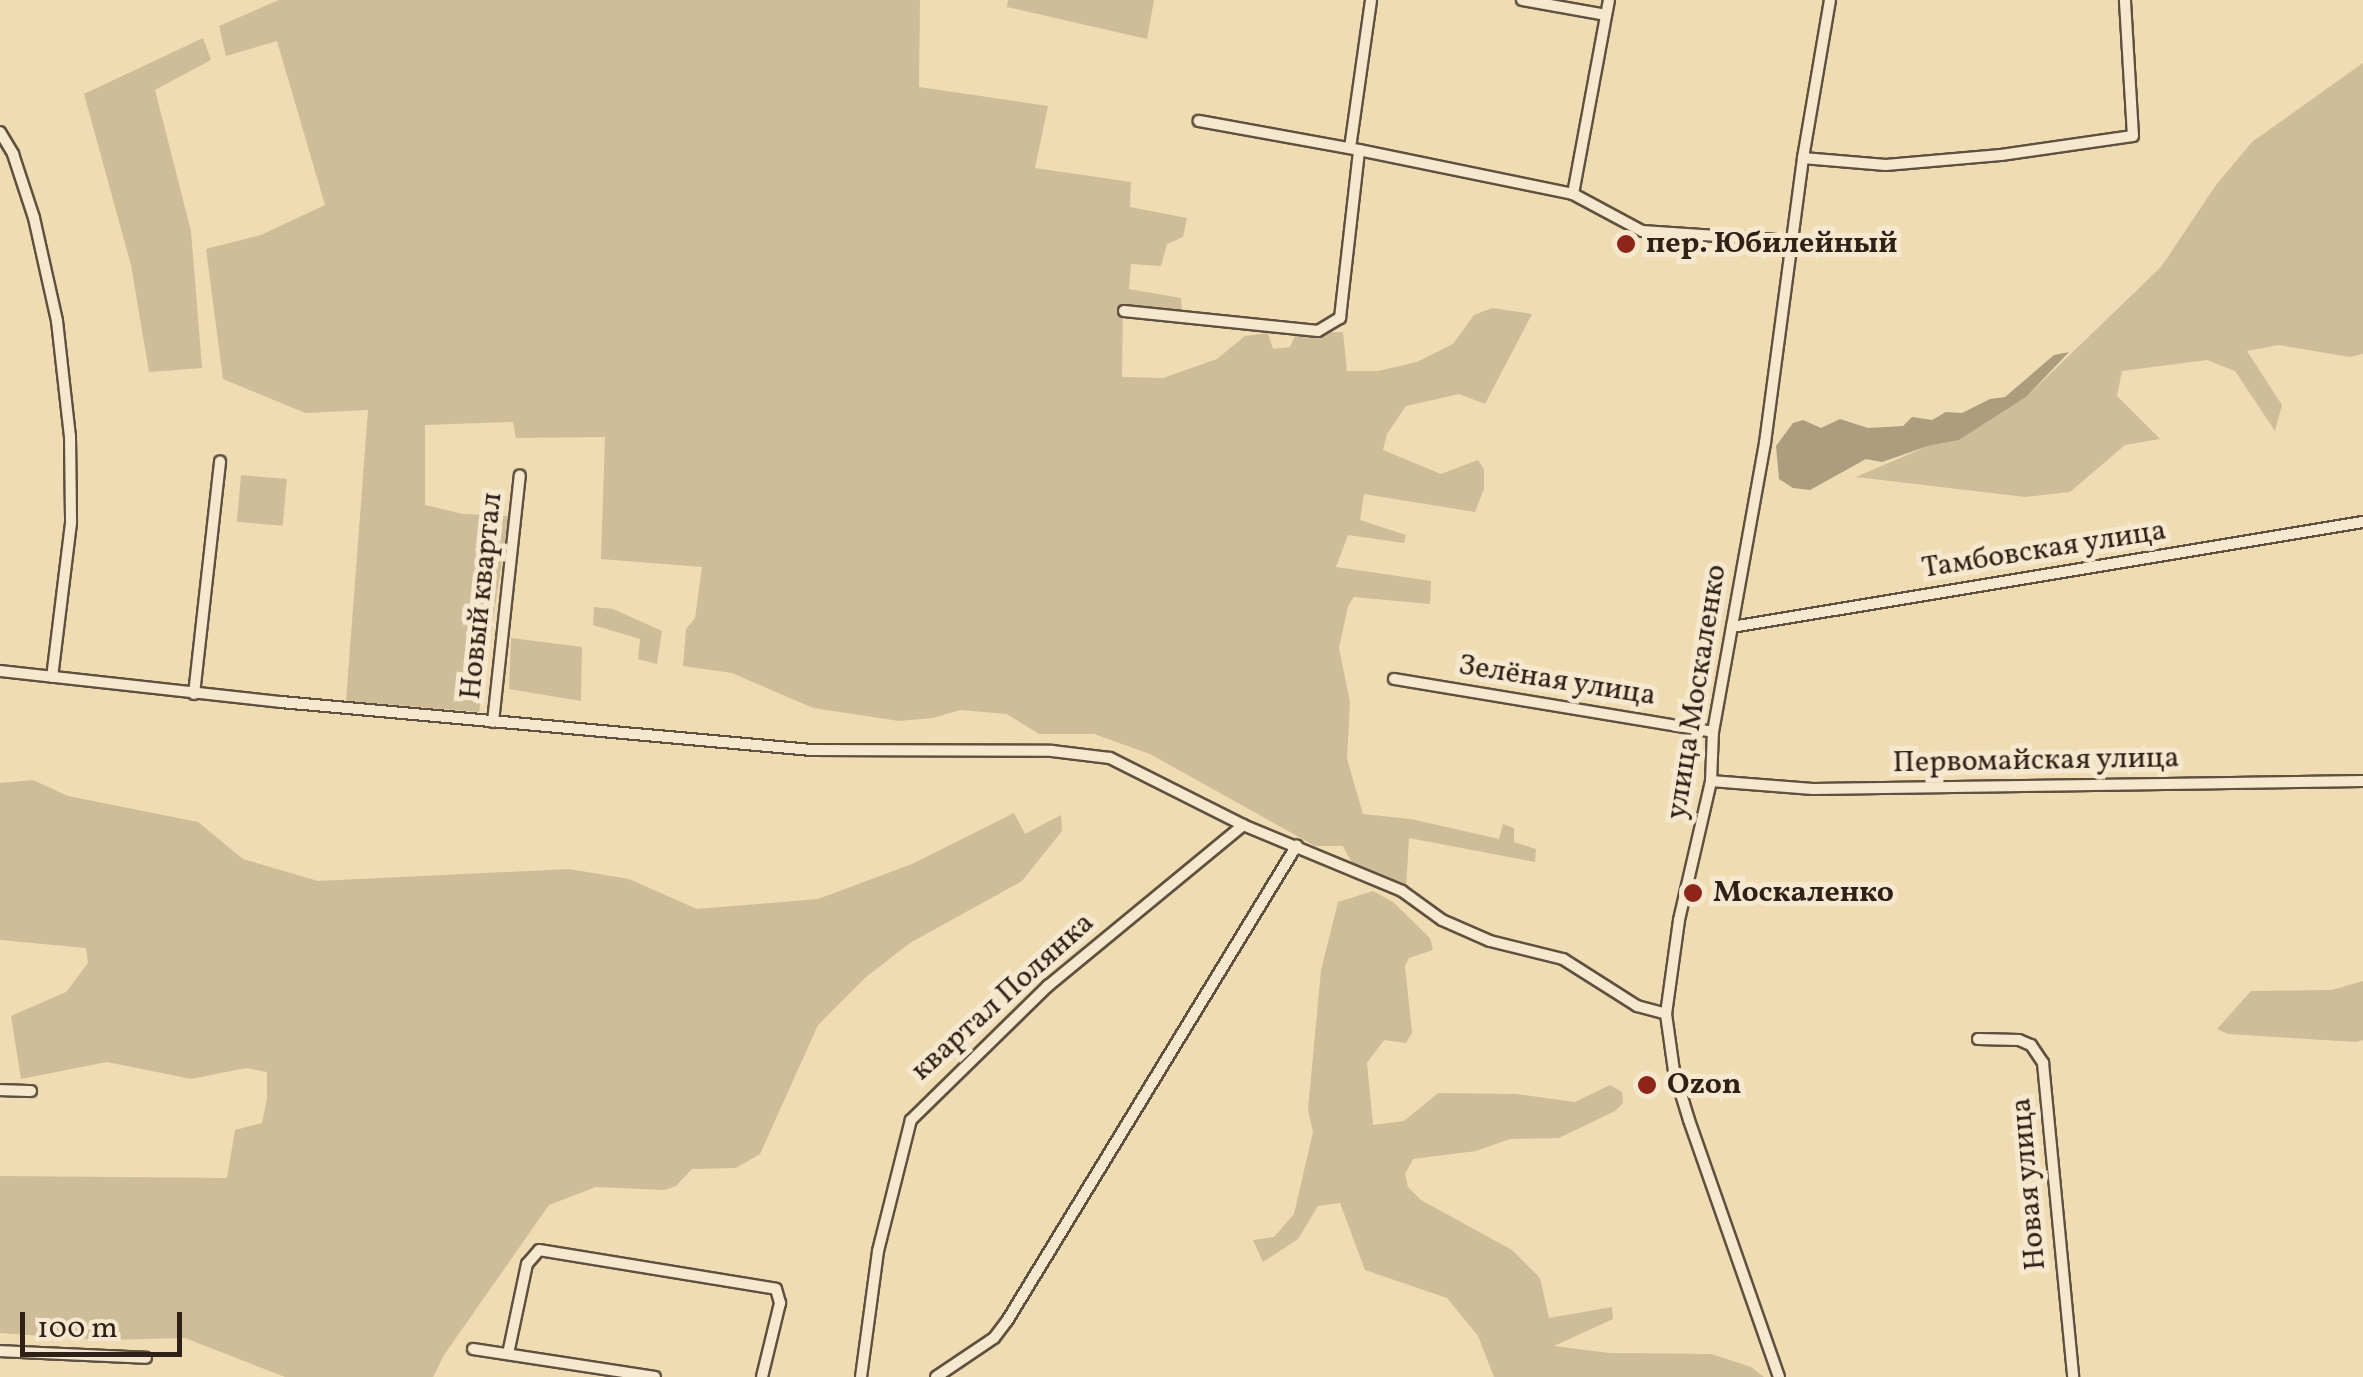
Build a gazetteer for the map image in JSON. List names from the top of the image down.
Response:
{
  "streets": {
    "street": [
      "Тамбовская улица",
      "Новый квартал",
      "Зелёная улица",
      "улица Москаленко",
      "Первомайская улица",
      "квартал Полянка",
      "Новая улица"
    ]
  },
  "crossings": [
    ["Тамбовская улица", "улица Москаленко"],
    ["Зелёная улица", "улица Москаленко"],
    ["улица Москаленко", "Первомайская улица"]
  ],
  "places": ["пер. Юбилейный", "Москаленко", "Ozon"],
  "scale_bar": "100 m"
}
